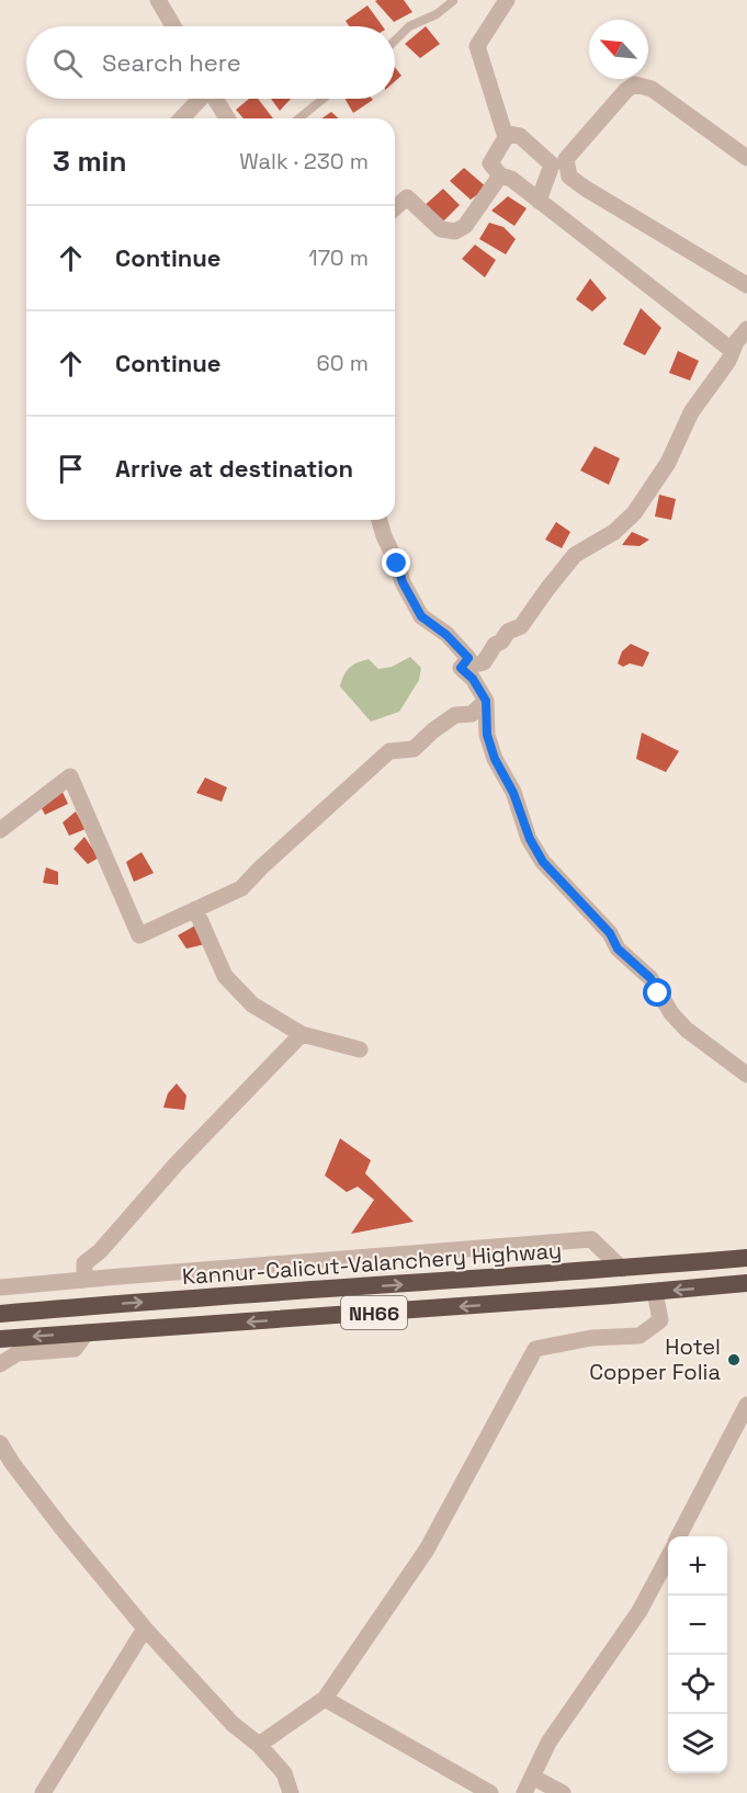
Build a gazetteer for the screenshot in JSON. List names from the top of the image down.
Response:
{
  "streets": {
    "highway": ["Kannur-Calicut-Valanchery Highway", "NH66"]
  },
  "places": ["Hotel Copper Folia"],
  "north": "top left",
  "page": {
    "search": "Search here",
    "heading": ["3 min", "Walk · 230 m"],
    "list": [
      ["Continue", "170 m"],
      ["Continue", "60 m"],
      "Arrive at destination"
    ],
    "map_buttons": ["+", "−"]
  }
}
